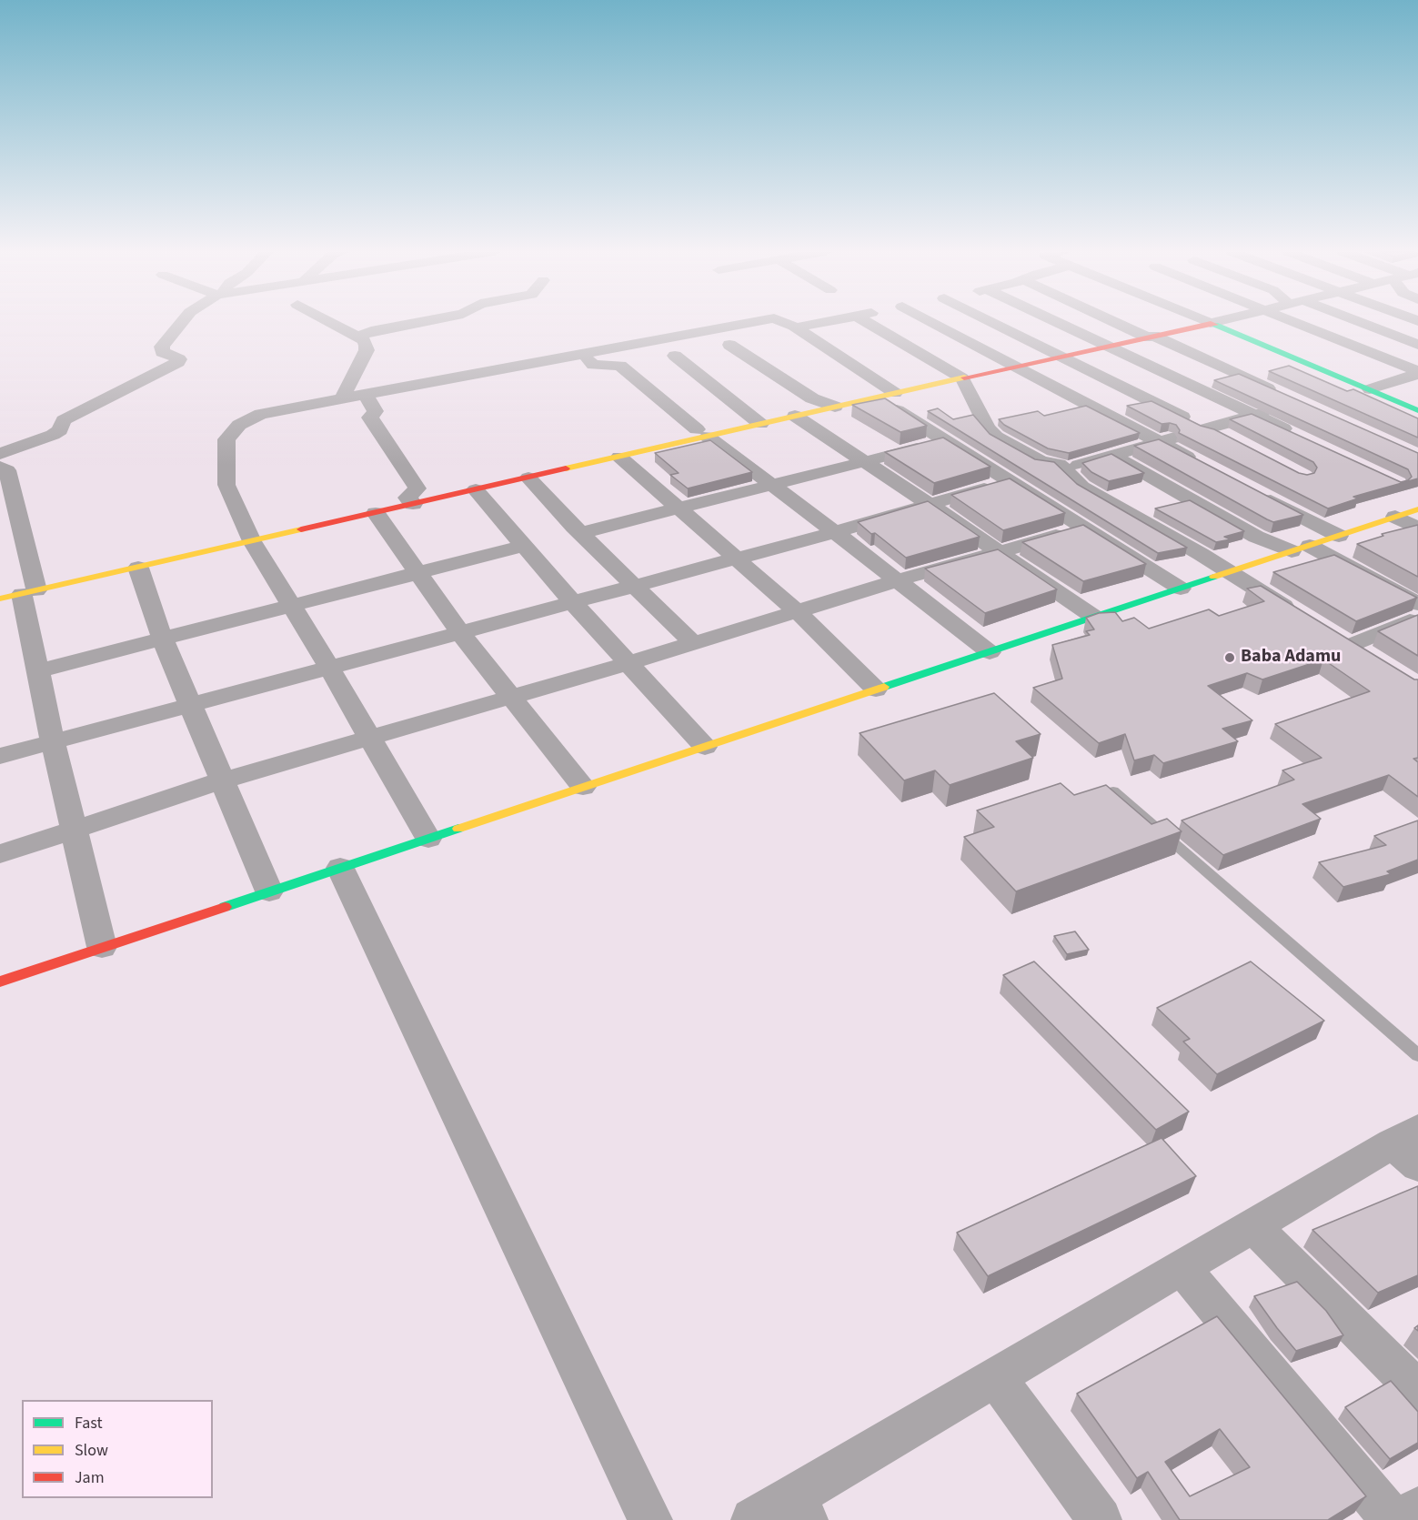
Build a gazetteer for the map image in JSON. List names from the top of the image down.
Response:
{
  "places": ["Baba Adamu"],
  "legend": ["Fast", "Slow", "Jam"]
}
